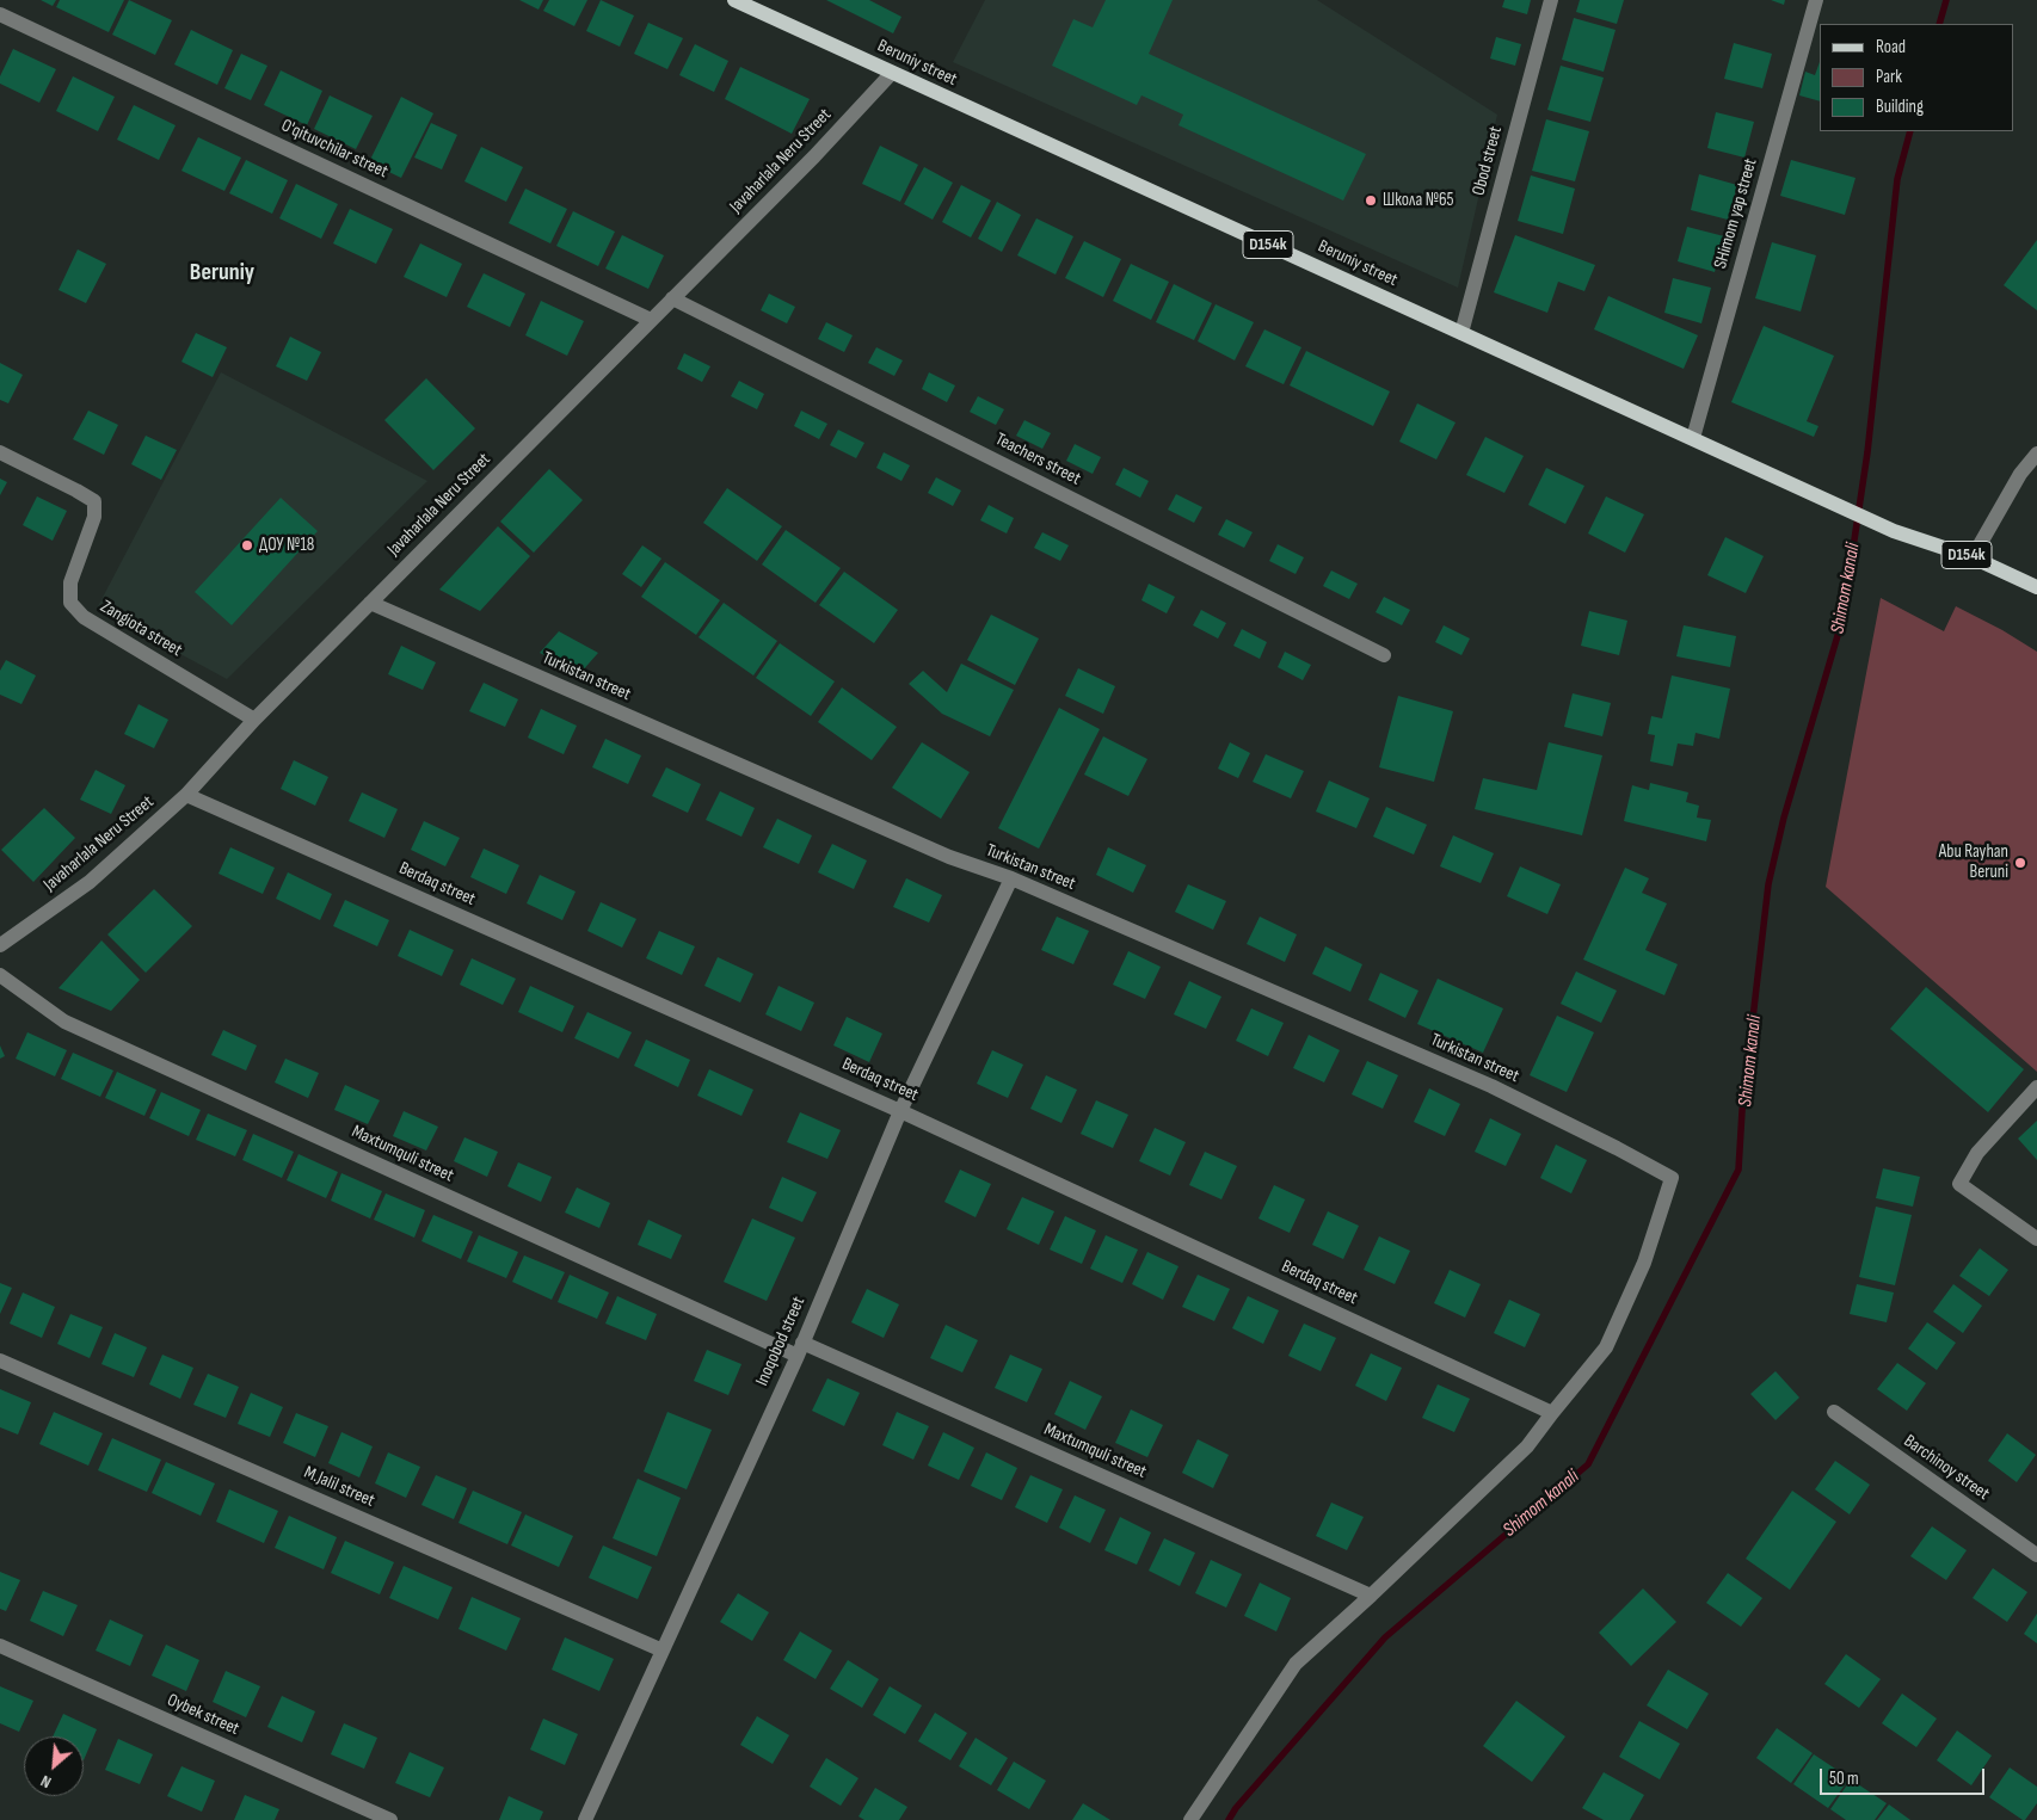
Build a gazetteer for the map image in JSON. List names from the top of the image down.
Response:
{
  "streets": {
    "main road": ["Beruniy street", "D154k"],
    "street": [
      "O'qituvchilar street",
      "Javaharlala Neru Street",
      "Obod street",
      "SHimom yap street",
      "Teachers street",
      "Zangiota street",
      "Turkistan street",
      "Berdaq street",
      "Maxtumquli street",
      "Inoqobod street",
      "Barchinoy street",
      "M.Jalil street",
      "Oybek street"
    ]
  },
  "crossings": [
    ["Beruniy street", "Javaharlala Neru Street"],
    ["Beruniy street", "Obod street"],
    ["Beruniy street", "SHimom yap street"],
    ["Beruniy street", "D154k"],
    ["O'qituvchilar street", "Javaharlala Neru Street"],
    ["Javaharlala Neru Street", "Teachers street"],
    ["Javaharlala Neru Street", "Zangiota street"],
    ["Javaharlala Neru Street", "Turkistan street"],
    ["Javaharlala Neru Street", "Berdaq street"],
    ["Turkistan street", "Berdaq street"],
    ["Turkistan street", "Inoqobod street"],
    ["Berdaq street", "Inoqobod street"],
    ["Maxtumquli street", "Inoqobod street"],
    ["Inoqobod street", "M.Jalil street"]
  ],
  "districts": ["Beruniy"],
  "water": ["Shimom kanali"],
  "places": ["Школа №65", "ДОУ №18", "Abu Rayhan Beruni"],
  "legend": ["Road", "Park", "Building"],
  "scale_bar": "50 m",
  "north": "bottom left"
}
